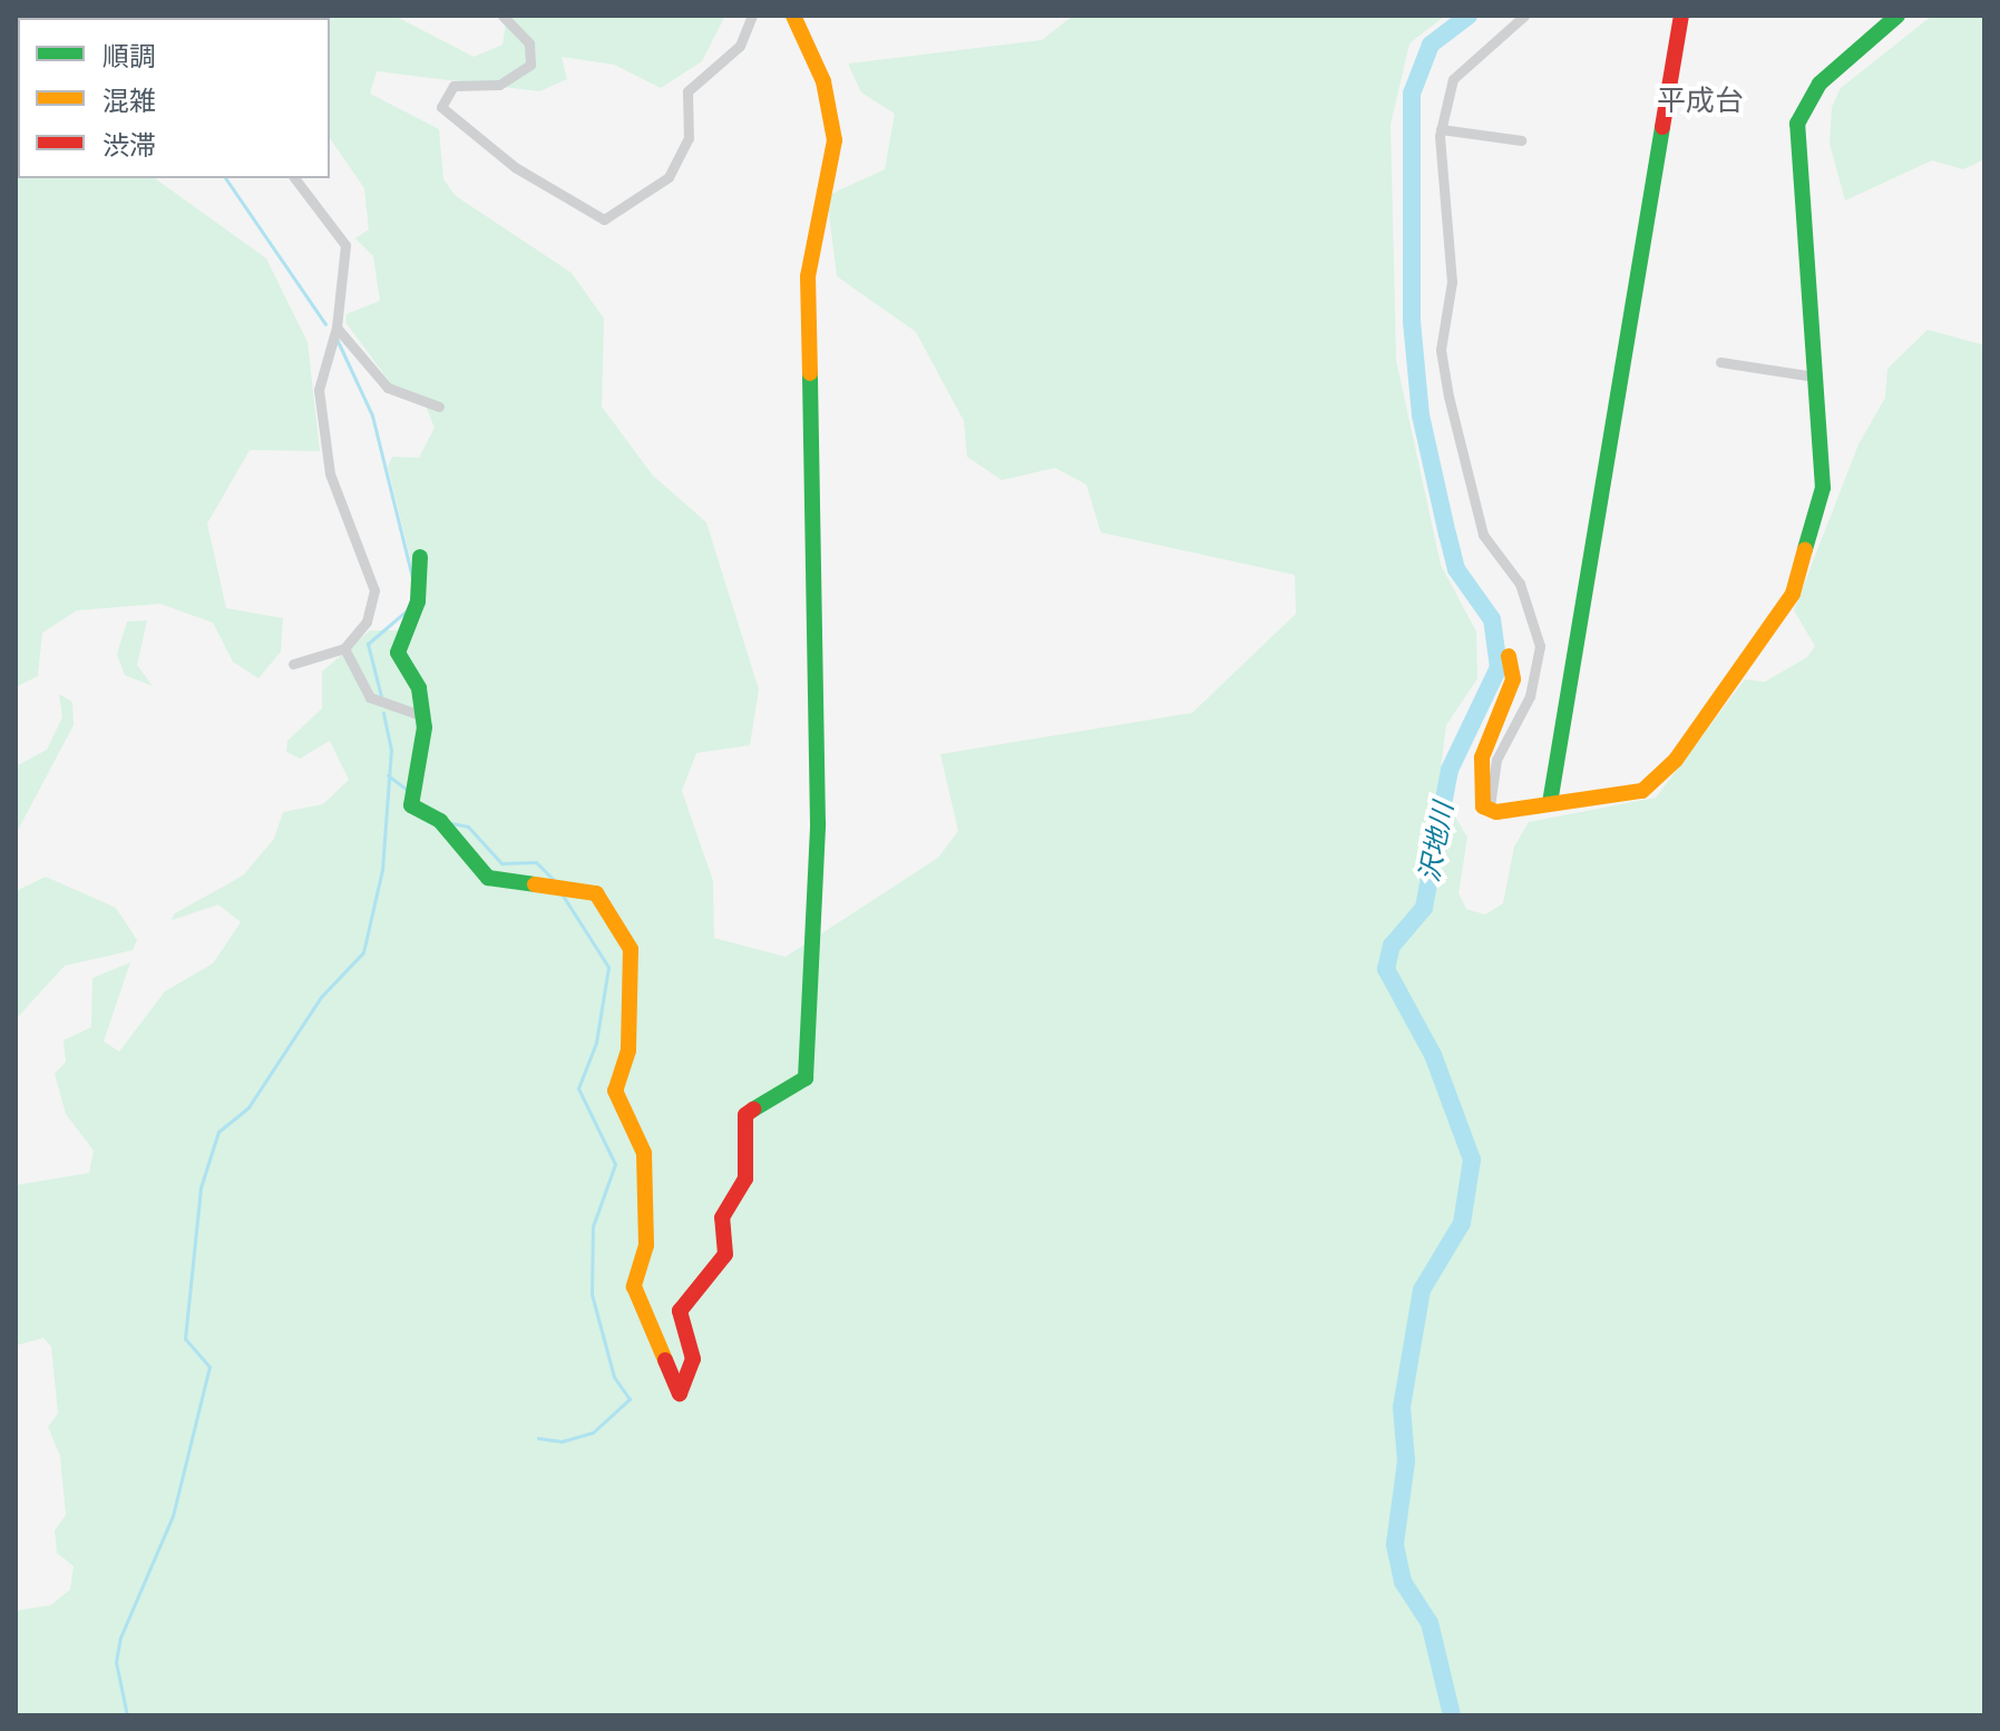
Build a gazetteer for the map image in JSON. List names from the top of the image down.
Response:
{
  "districts": ["平成台"],
  "water": ["沢地川"],
  "legend": ["順調", "混雑", "渋滞"]
}
